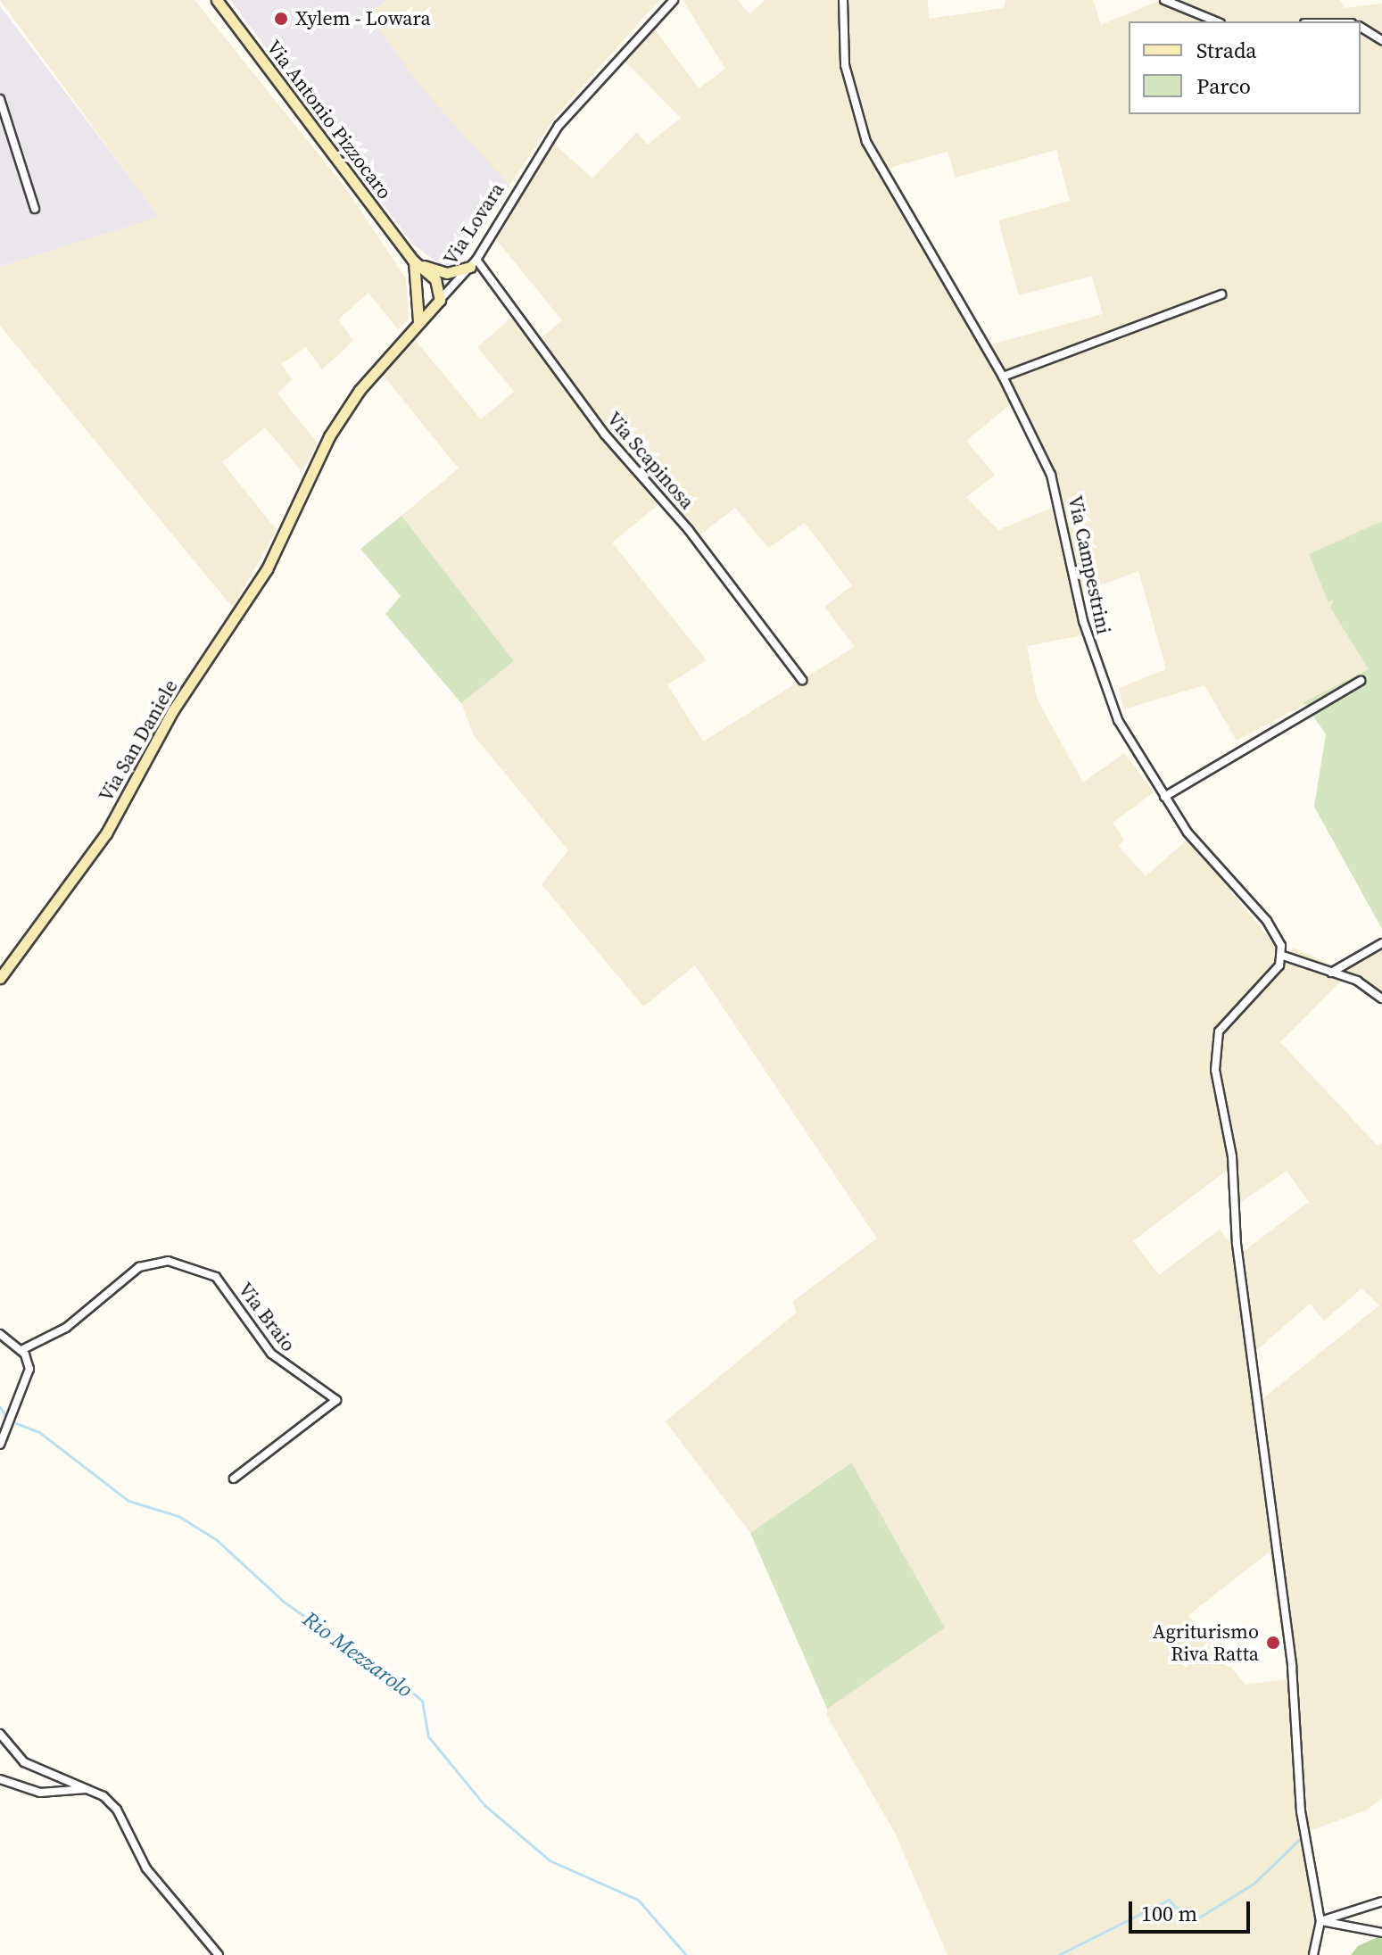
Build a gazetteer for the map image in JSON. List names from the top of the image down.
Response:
{
  "streets": {
    "street": [
      "Via Antonio Pizzocaro",
      "Via Lovara",
      "Via Scapinosa",
      "Via Campestrini",
      "Via San Daniele",
      "Via Braio"
    ]
  },
  "crossings": [
    ["Via Antonio Pizzocaro", "Via Lovara"],
    ["Via Lovara", "Via Scapinosa"],
    ["Via Lovara", "Via San Daniele"]
  ],
  "water": ["Rio Mezzarolo"],
  "places": ["Xylem - Lowara", "Agriturismo Riva Ratta"],
  "legend": ["Strada", "Parco"],
  "scale_bar": "100 m"
}
